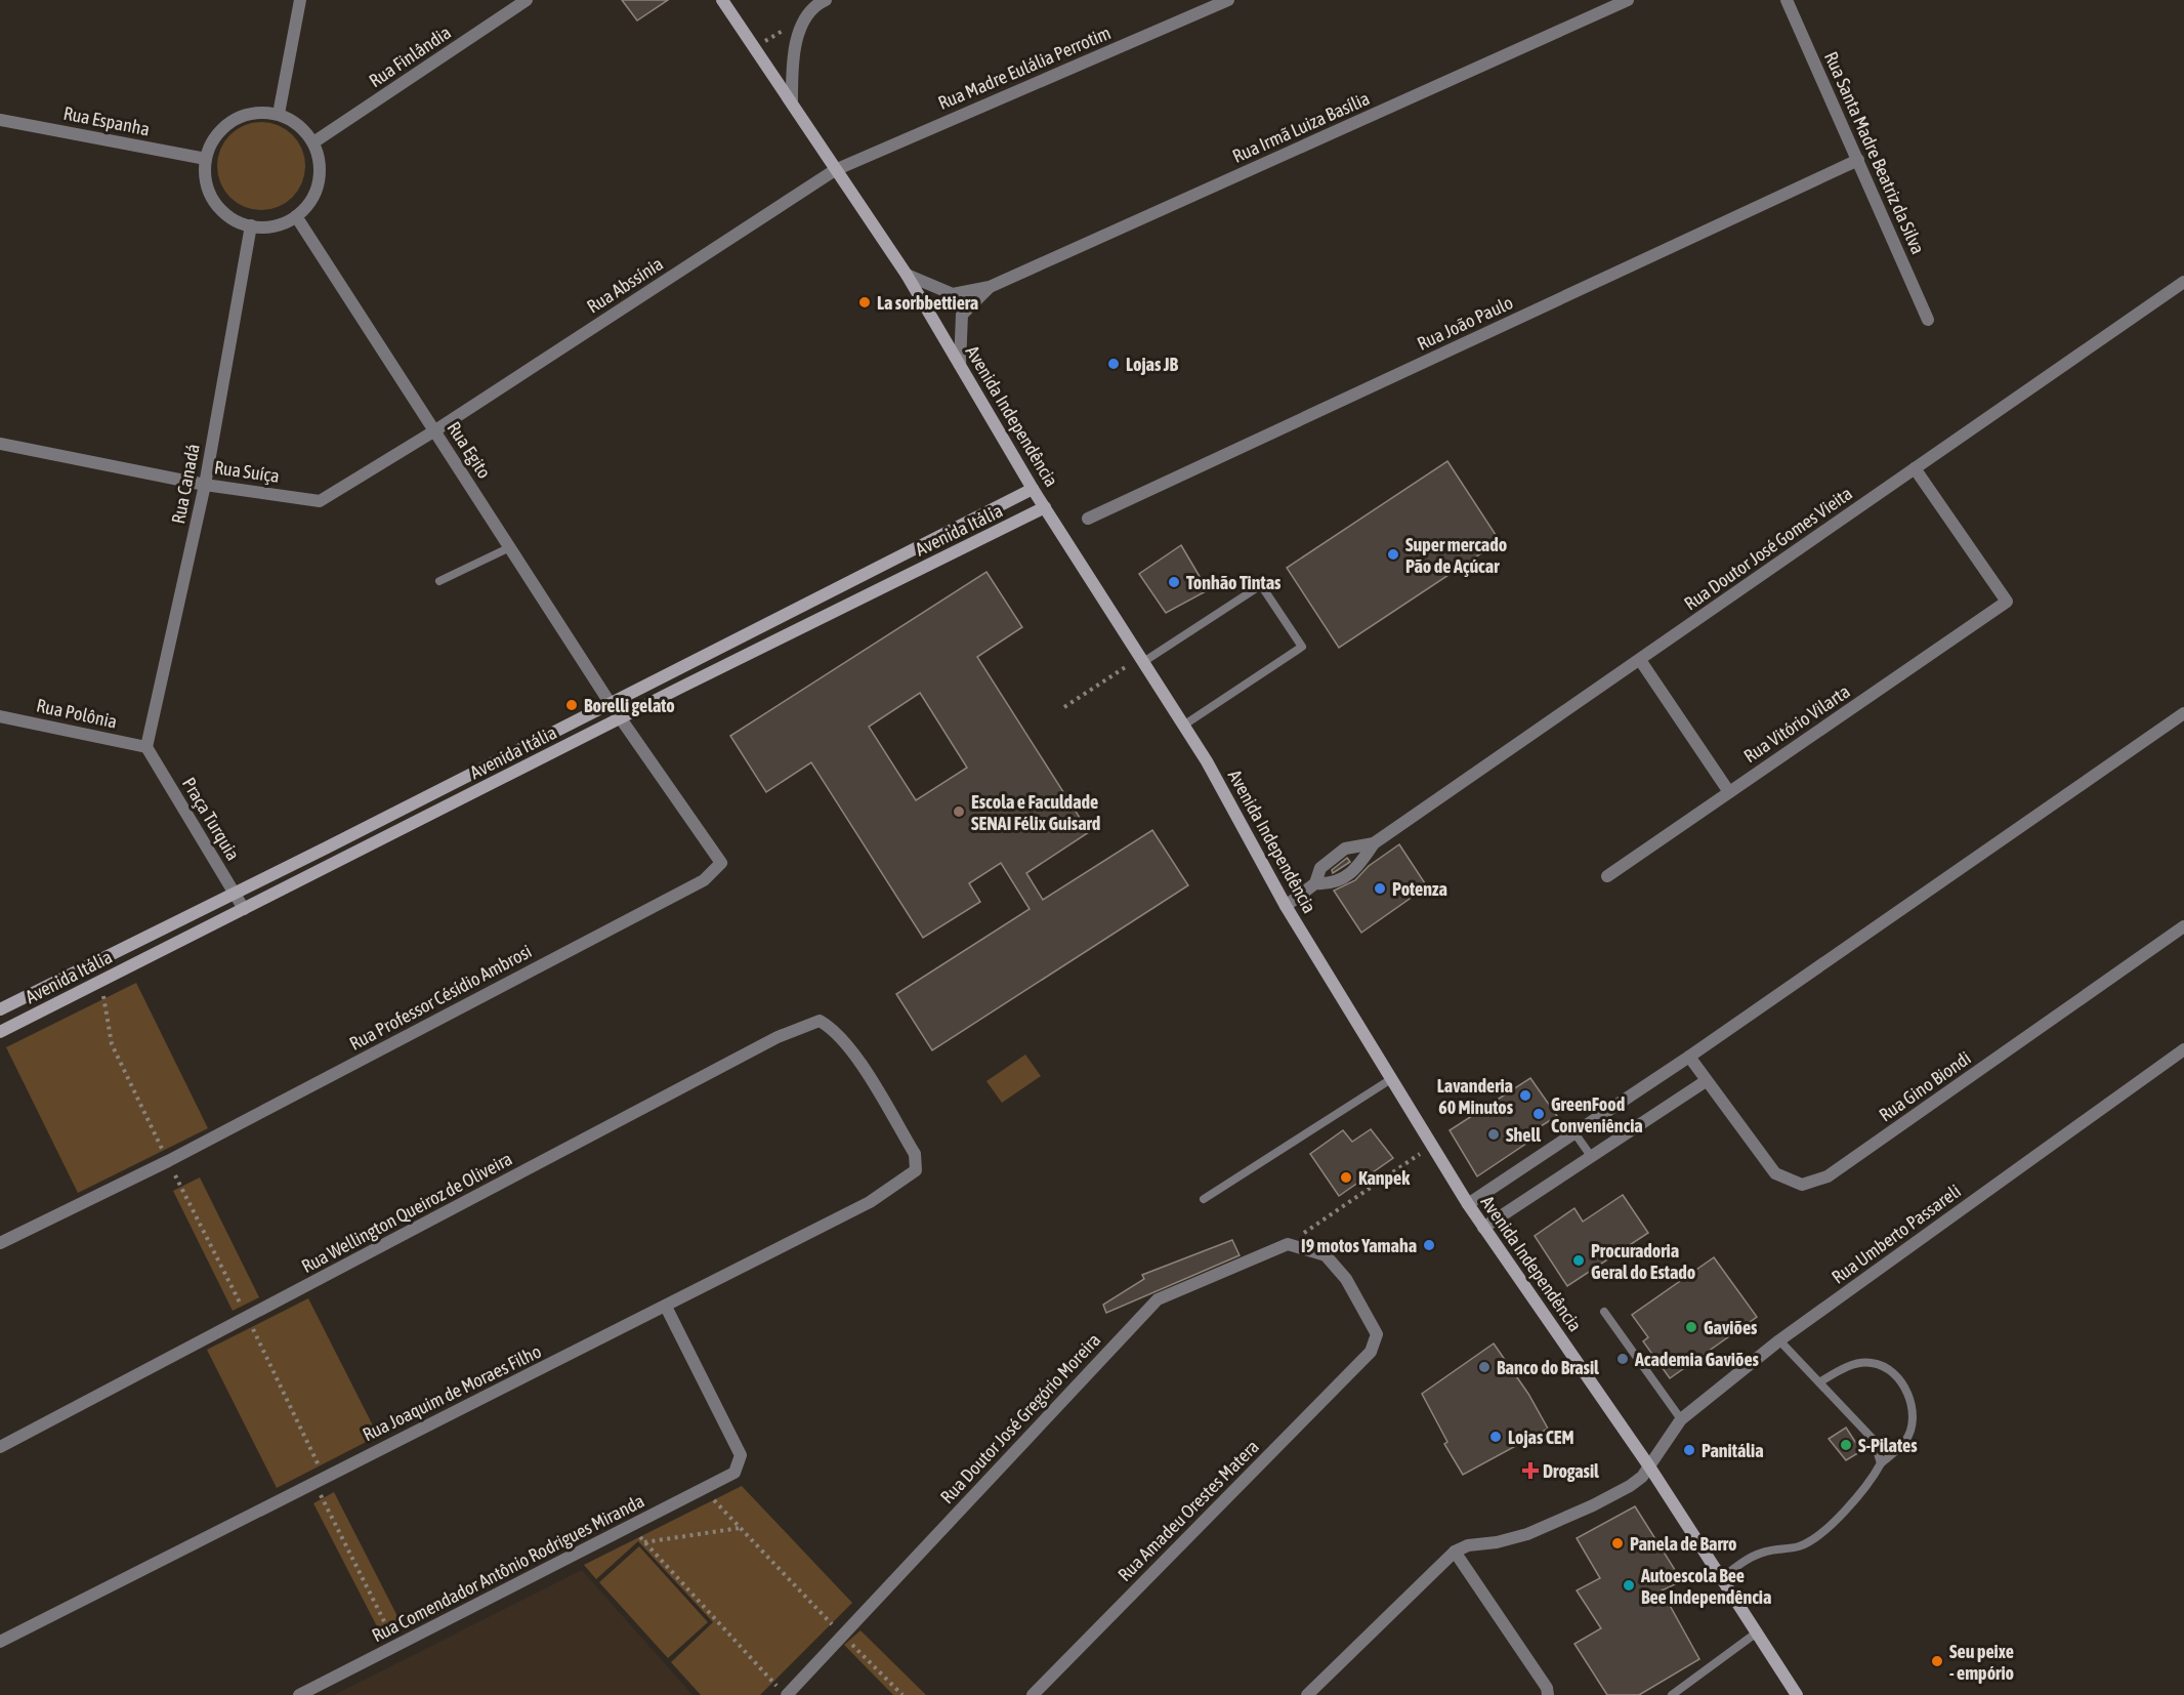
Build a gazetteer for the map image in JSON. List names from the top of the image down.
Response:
{
  "streets": {
    "main road": ["Avenida Independência", "Avenida Itália"],
    "street": [
      "Rua Finlândia",
      "Rua Madre Eulália Perrotim",
      "Rua Espanha",
      "Rua Irmã Luiza Basília",
      "Rua Santa Madre Beatriz da Silva",
      "Rua Abssínia",
      "Rua João Paulo",
      "Rua Egito",
      "Rua Suíça",
      "Rua Canadá",
      "Rua Doutor José Gomes Vieita",
      "Rua Polônia",
      "Rua Vitório Vilarta",
      "Praça Turquia",
      "Rua Professor Césídio Ambrosi",
      "Rua Gino Biondi",
      "Rua Wellington Queiroz de Oliveira",
      "Rua Umberto Passareli",
      "Rua Joaquim de Moraes Filho",
      "Rua Doutor José Gregório Moreira",
      "Rua Amadeu Orestes Matera",
      "Rua Comendador Antônio Rodrigues Miranda"
    ]
  },
  "crossings": [
    ["Rua Finlândia", "Rua Espanha"],
    ["Rua Finlândia", "Rua Egito"],
    ["Rua Finlândia", "Rua Canadá"],
    ["Rua Madre Eulália Perrotim", "Rua Abssínia"],
    ["Rua Madre Eulália Perrotim", "Avenida Independência"],
    ["Rua Espanha", "Rua Egito"],
    ["Rua Espanha", "Rua Canadá"],
    ["Rua Irmã Luiza Basília", "Avenida Independência"],
    ["Rua Santa Madre Beatriz da Silva", "Rua João Paulo"],
    ["Rua Abssínia", "Avenida Independência"],
    ["Rua Abssínia", "Rua Egito"],
    ["Rua Abssínia", "Rua Suíça"],
    ["Avenida Independência", "Avenida Itália"],
    ["Avenida Independência", "Rua Umberto Passareli"],
    ["Rua Egito", "Rua Suíça"],
    ["Rua Egito", "Rua Canadá"],
    ["Rua Egito", "Avenida Itália"],
    ["Rua Egito", "Rua Professor Césídio Ambrosi"],
    ["Rua Suíça", "Rua Canadá"],
    ["Rua Canadá", "Rua Polônia"],
    ["Rua Canadá", "Praça Turquia"],
    ["Avenida Itália", "Praça Turquia"],
    ["Avenida Itália", "Rua Professor Césídio Ambrosi"],
    ["Rua Doutor José Gomes Vieita", "Rua Vitório Vilarta"],
    ["Rua Polônia", "Praça Turquia"],
    ["Rua Wellington Queiroz de Oliveira", "Rua Joaquim de Moraes Filho"],
    ["Rua Joaquim de Moraes Filho", "Rua Comendador Antônio Rodrigues Miranda"],
    ["Rua Doutor José Gregório Moreira", "Rua Amadeu Orestes Matera"]
  ],
  "places": {
    "other": [
      "La sorbbettiera",
      "Lojas JB",
      "Super mercado Pão de Açúcar",
      "Tonhão Tintas",
      "Borelli gelato",
      "Escola e Faculdade SENAI Félix Guisard",
      "Potenza",
      "Lavanderia 60 Minutos",
      "GreenFood Conveniência",
      "Shell",
      "Kanpek",
      "I9 motos Yamaha",
      "Procuradoria Geral do Estado",
      "Gaviões",
      "Academia Gaviões",
      "Banco do Brasil",
      "Lojas CEM",
      "S-Pilates",
      "Panitália",
      "Panela de Barro",
      "Autoescola Bee Bee Independência",
      "Seu peixe - empório"
    ],
    "health": ["Drogasil"]
  }
}
